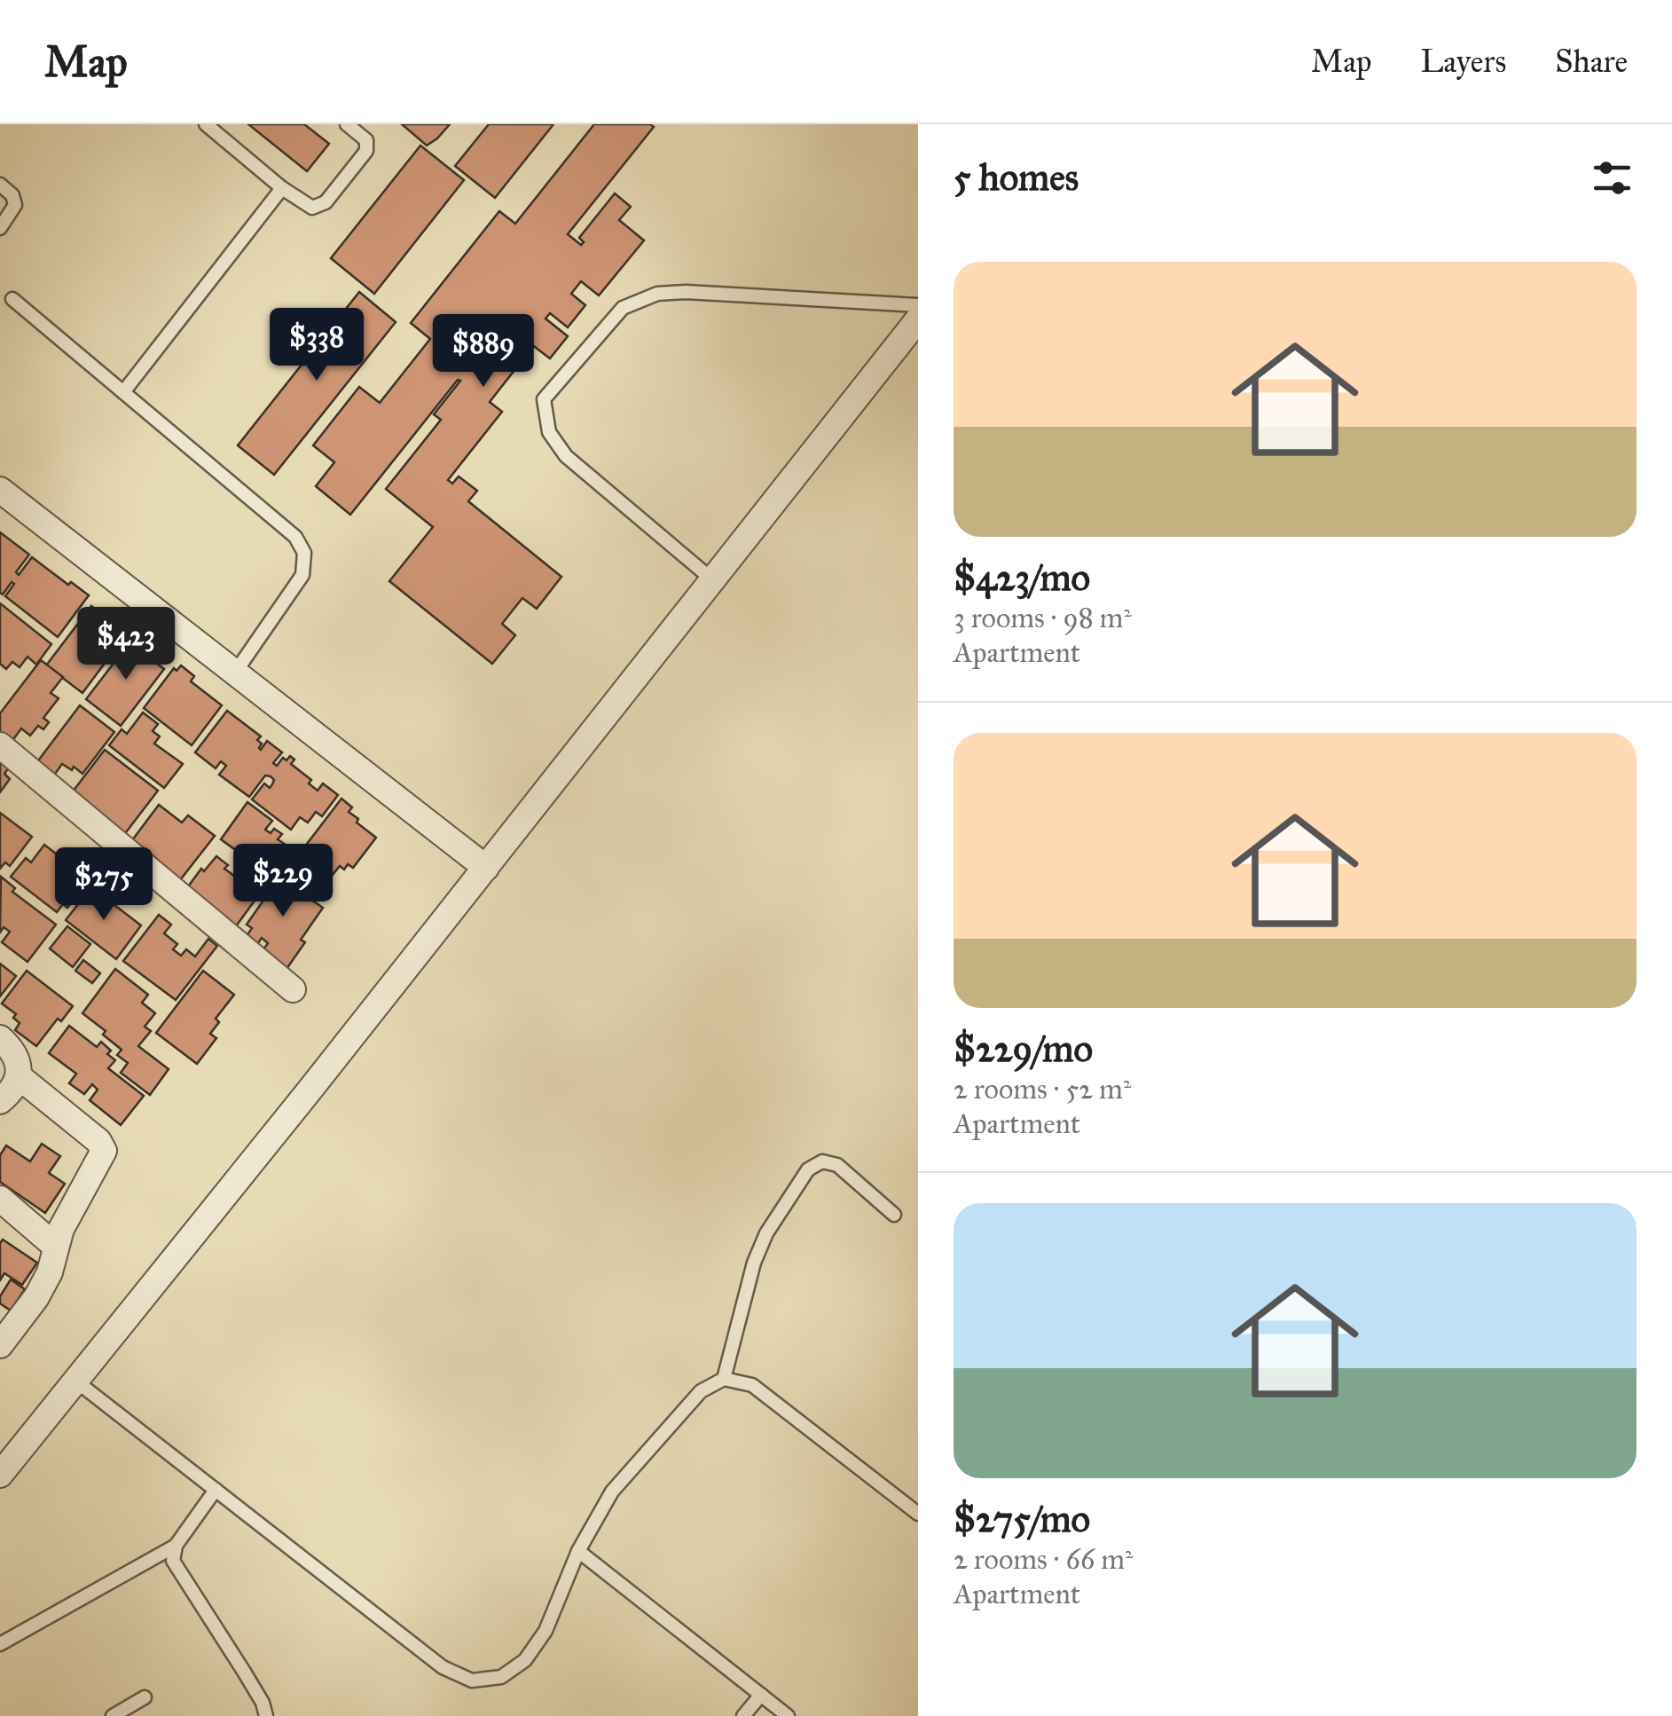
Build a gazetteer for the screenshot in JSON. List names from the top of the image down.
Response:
{
  "page": {
    "header": "Map",
    "nav": ["Map", "Layers", "Share"],
    "heading": "5 homes",
    "list": [
      {
        "name": "$423/mo",
        "note": "3 rooms · 98 m² · Apartment"
      },
      {
        "name": "$229/mo",
        "note": "2 rooms · 52 m² · Apartment"
      },
      {
        "name": "$275/mo",
        "note": "2 rooms · 66 m² · Apartment"
      }
    ],
    "price": [
      "$338",
      "$889",
      "$423",
      "$229",
      "$275"
    ]
  }
}
